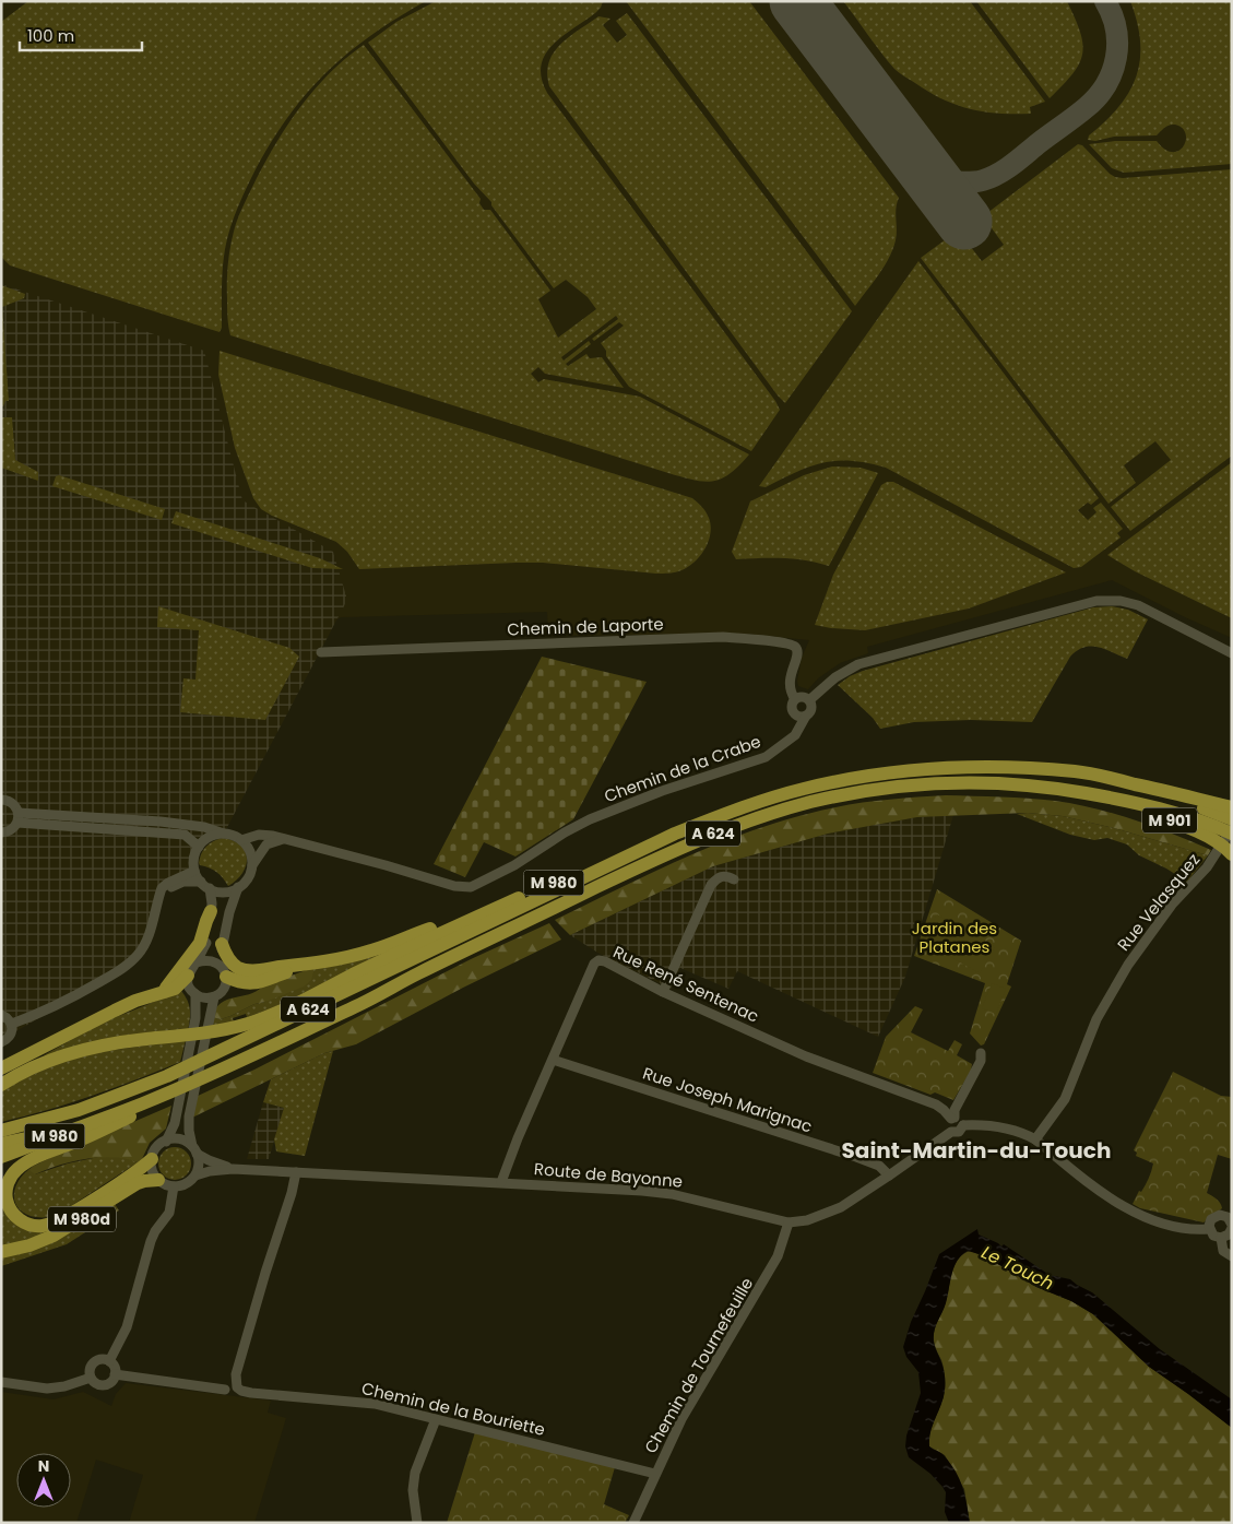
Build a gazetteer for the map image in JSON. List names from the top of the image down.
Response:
{
  "streets": {
    "highway": [
      "M 901",
      "A 624",
      "M 980",
      "M 980d"
    ],
    "street": [
      "Chemin de Laporte",
      "Chemin de la Crabe",
      "Rue Velasquez",
      "Rue René Sentenac",
      "Rue Joseph Marignac",
      "Route de Bayonne",
      "Chemin de Tournefeuille",
      "Chemin de la Bouriette"
    ]
  },
  "crossings": [
    ["Chemin de Laporte", "Chemin de la Crabe"],
    ["M 901", "A 624"],
    ["A 624", "M 980"],
    ["Rue René Sentenac", "Rue Joseph Marignac"],
    ["Rue René Sentenac", "Route de Bayonne"],
    ["Rue Joseph Marignac", "Route de Bayonne"],
    ["Route de Bayonne", "M 980d"],
    ["Route de Bayonne", "Chemin de Tournefeuille"],
    ["Route de Bayonne", "Chemin de la Bouriette"],
    ["Chemin de Tournefeuille", "Chemin de la Bouriette"]
  ],
  "districts": ["Saint-Martin-du-Touch"],
  "water": ["Le Touch"],
  "parks": ["Jardin des Platanes"],
  "scale_bar": "100 m",
  "north": "top"
}
